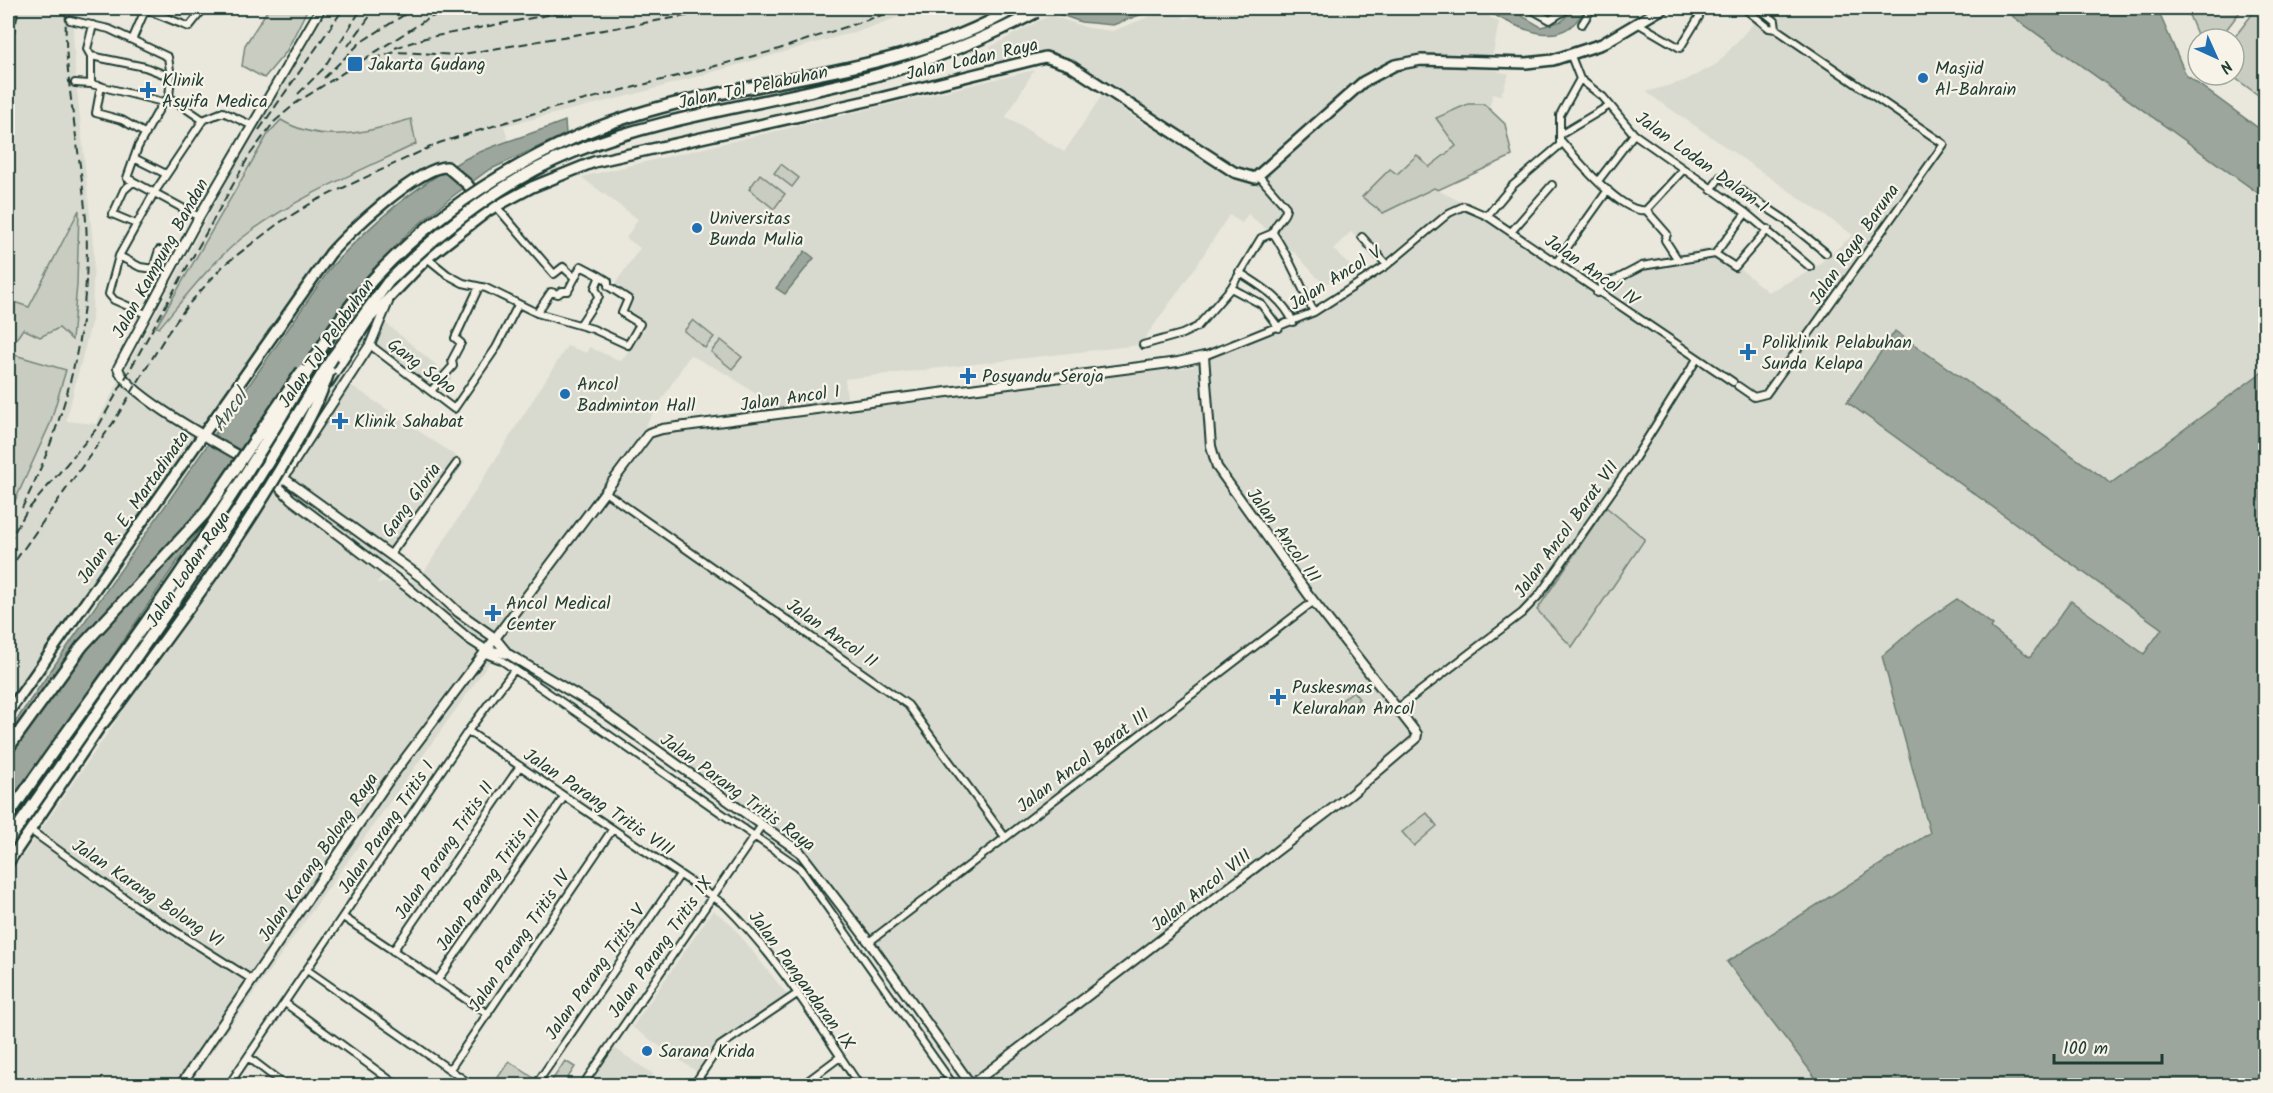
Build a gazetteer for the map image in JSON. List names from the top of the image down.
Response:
{
  "streets": {
    "highway": ["Jalan Lodan Raya", "Jalan Tol Pelabuhan", "Jalan R. E. Martadinata"],
    "street": [
      "Jalan Lodan Dalam I",
      "Jalan Raya Baruna",
      "Jalan Kampung Bandan",
      "Jalan Ancol IV",
      "Jalan Ancol V",
      "Gang Soho",
      "Jalan Ancol I",
      "Gang Gloria",
      "Jalan Ancol Barat VII",
      "Jalan Ancol III",
      "Jalan Ancol II",
      "Jalan Ancol Barat III",
      "Jalan Parang Tritis Raya",
      "Jalan Parang Tritis VIII",
      "Jalan Parang Tritis I",
      "Jalan Parang Tritis II",
      "Jalan Karang Bolong Raya",
      "Jalan Parang Tritis III",
      "Jalan Ancol VIII",
      "Jalan Karang Bolong VI",
      "Jalan Parang Tritis IV",
      "Jalan Parang Tritis IX",
      "Jalan Parang Tritis V",
      "Jalan Pangandaran IX"
    ]
  },
  "crossings": [
    ["Jalan Lodan Raya", "Jalan Kampung Bandan"],
    ["Jalan Lodan Raya", "Gang Soho"],
    ["Jalan Lodan Raya", "Jalan R. E. Martadinata"],
    ["Jalan Lodan Raya", "Jalan Parang Tritis Raya"],
    ["Jalan Lodan Raya", "Jalan Karang Bolong VI"],
    ["Jalan Raya Baruna", "Jalan Ancol IV"],
    ["Jalan Raya Baruna", "Jalan Ancol Barat VII"],
    ["Jalan Kampung Bandan", "Jalan R. E. Martadinata"],
    ["Jalan Kampung Bandan", "Jalan Parang Tritis Raya"],
    ["Jalan Ancol IV", "Jalan Ancol V"],
    ["Jalan Ancol IV", "Jalan Ancol Barat VII"],
    ["Jalan Ancol V", "Jalan Ancol I"],
    ["Jalan Ancol V", "Jalan Ancol III"],
    ["Jalan Ancol I", "Jalan Ancol III"],
    ["Jalan Ancol I", "Jalan Ancol II"],
    ["Jalan Ancol I", "Jalan Parang Tritis Raya"],
    ["Jalan Ancol I", "Jalan Karang Bolong Raya"],
    ["Gang Gloria", "Jalan Parang Tritis Raya"],
    ["Jalan Ancol Barat VII", "Jalan Ancol III"],
    ["Jalan Ancol Barat VII", "Jalan Ancol VIII"],
    ["Jalan Ancol III", "Jalan Ancol Barat III"],
    ["Jalan Ancol III", "Jalan Ancol VIII"],
    ["Jalan Ancol II", "Jalan Ancol Barat III"],
    ["Jalan Ancol Barat III", "Jalan Parang Tritis Raya"],
    ["Jalan Parang Tritis Raya", "Jalan Karang Bolong Raya"],
    ["Jalan Parang Tritis Raya", "Jalan Ancol VIII"],
    ["Jalan Parang Tritis Raya", "Jalan Parang Tritis IX"],
    ["Jalan Parang Tritis VIII", "Jalan Parang Tritis I"],
    ["Jalan Parang Tritis VIII", "Jalan Parang Tritis II"],
    ["Jalan Parang Tritis VIII", "Jalan Parang Tritis III"],
    ["Jalan Parang Tritis VIII", "Jalan Parang Tritis IV"],
    ["Jalan Parang Tritis VIII", "Jalan Parang Tritis IX"],
    ["Jalan Parang Tritis VIII", "Jalan Parang Tritis V"],
    ["Jalan Parang Tritis VIII", "Jalan Pangandaran IX"],
    ["Jalan Karang Bolong Raya", "Jalan Karang Bolong VI"],
    ["Jalan Parang Tritis IX", "Jalan Pangandaran IX"]
  ],
  "water": ["Ancol"],
  "places": {
    "transit": ["Jakarta Gudang"],
    "other": [
      "Masjid Al-Bahrain",
      "Universitas Bunda Mulia",
      "Ancol Badminton Hall",
      "Sarana Krida"
    ],
    "health": [
      "Klinik Asyifa Medica",
      "Poliklinik Pelabuhan Sunda Kelapa",
      "Posyandu Seroja",
      "Klinik Sahabat",
      "Ancol Medical Center",
      "Puskesmas Kelurahan Ancol"
    ]
  },
  "scale_bar": "100 m",
  "north": "bottom right"
}
